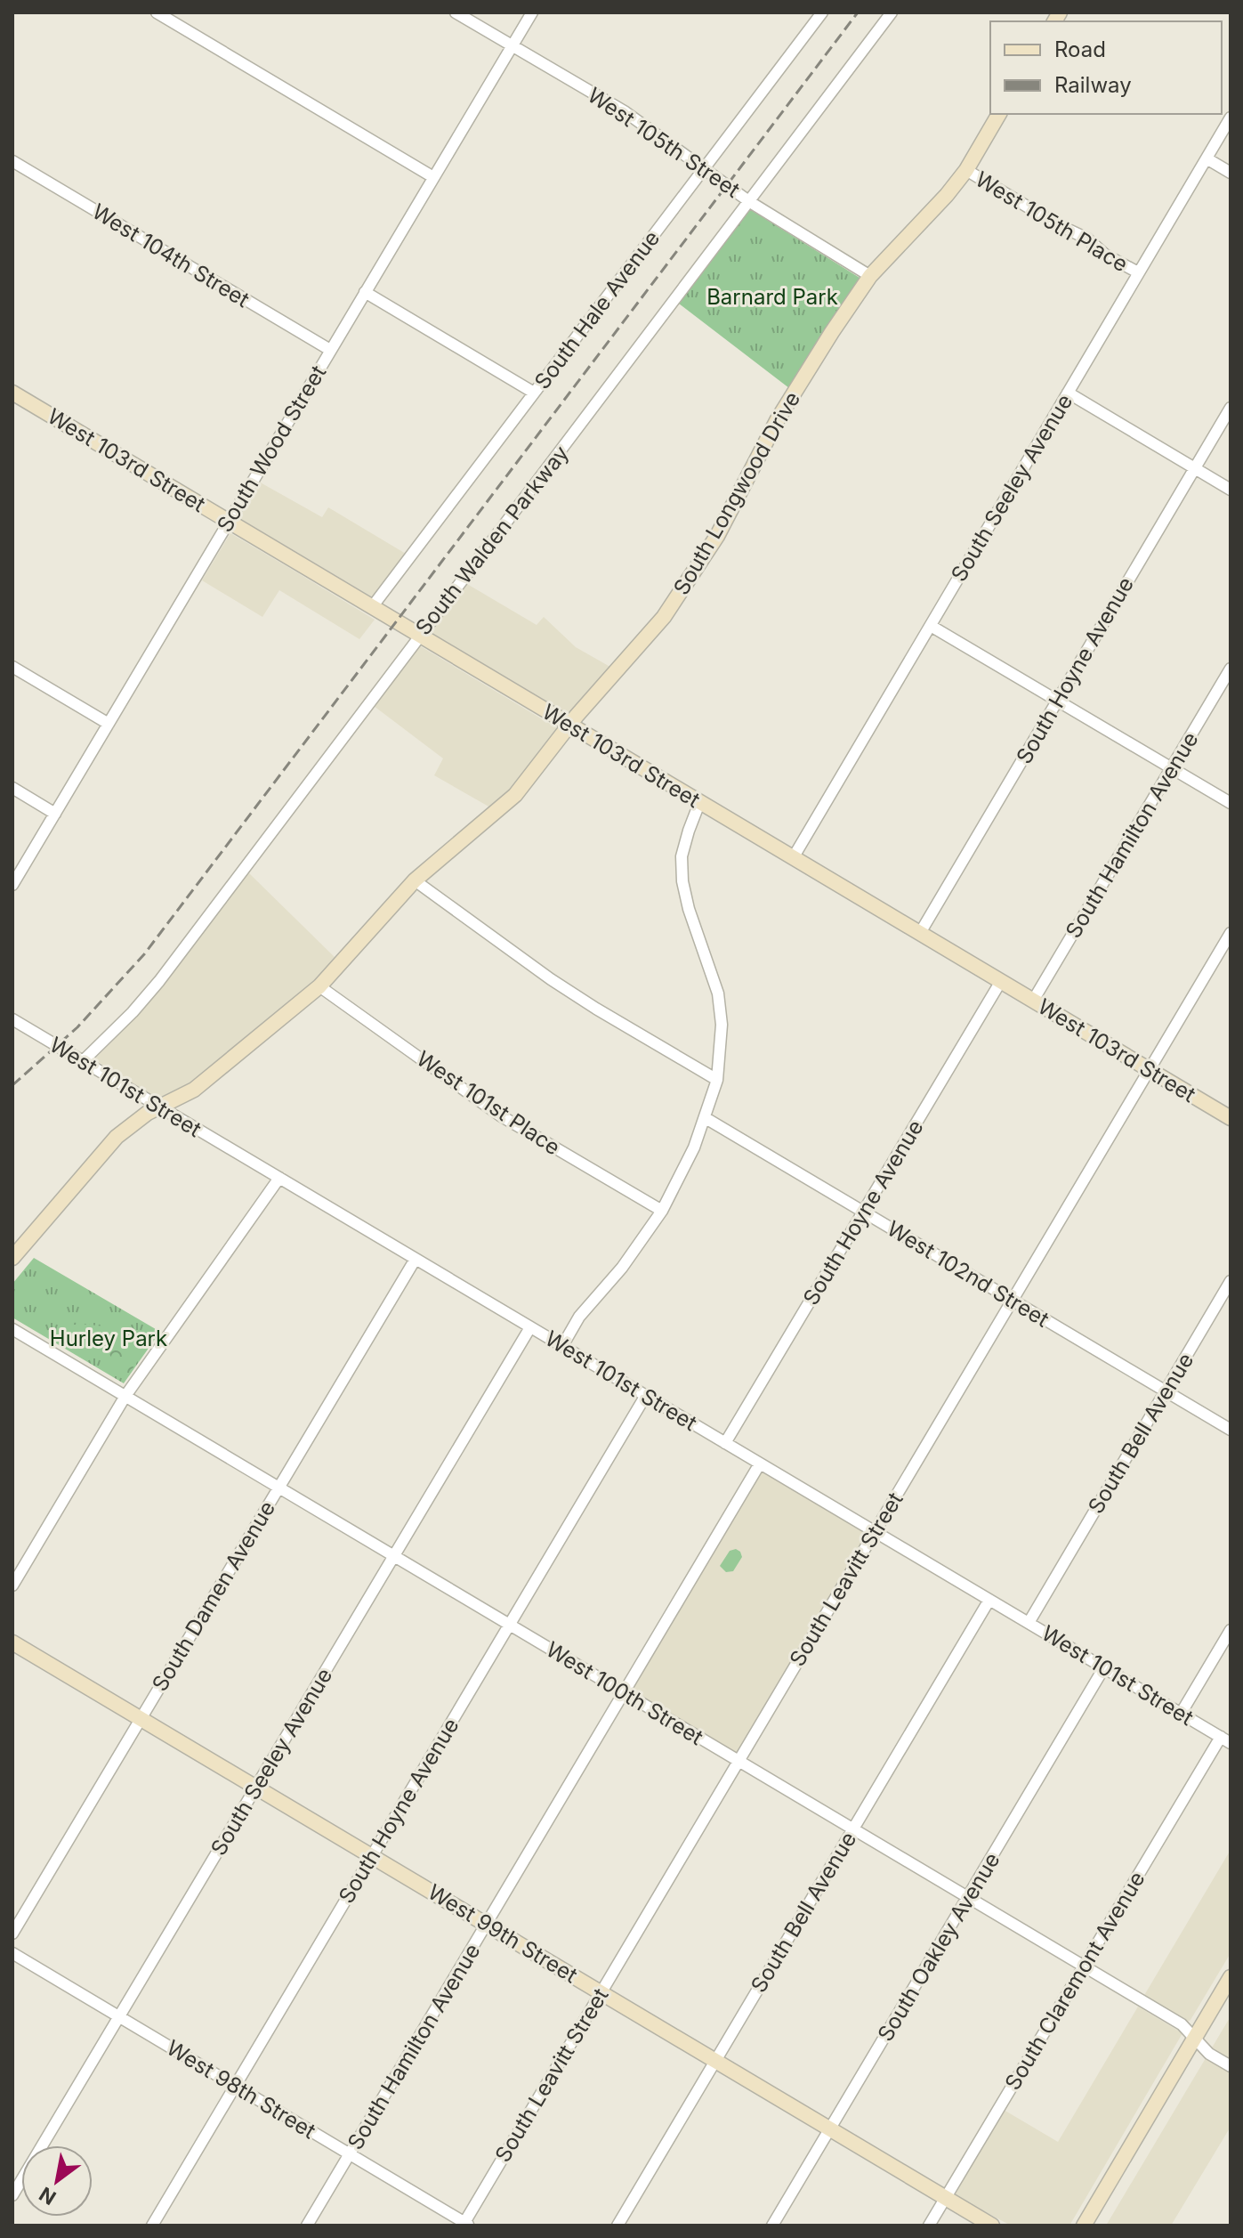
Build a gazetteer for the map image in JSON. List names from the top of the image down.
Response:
{
  "streets": {
    "street": [
      "West 105th Street",
      "West 105th Place",
      "West 104th Street",
      "South Hale Avenue",
      "South Wood Street",
      "West 103rd Street",
      "South Seeley Avenue",
      "South Longwood Drive",
      "South Walden Parkway",
      "South Hoyne Avenue",
      "South Hamilton Avenue",
      "West 101st Street",
      "West 101st Place",
      "West 102nd Street",
      "South Bell Avenue",
      "South Leavitt Street",
      "South Damen Avenue",
      "West 100th Street",
      "West 99th Street",
      "South Oakley Avenue",
      "South Claremont Avenue",
      "West 98th Street"
    ]
  },
  "crossings": [
    ["West 105th Street", "South Hale Avenue"],
    ["West 105th Street", "South Wood Street"],
    ["West 105th Street", "South Longwood Drive"],
    ["West 105th Street", "South Walden Parkway"],
    ["West 105th Place", "South Seeley Avenue"],
    ["West 105th Place", "South Longwood Drive"],
    ["West 104th Street", "South Wood Street"],
    ["South Hale Avenue", "West 103rd Street"],
    ["South Wood Street", "West 103rd Street"],
    ["West 103rd Street", "South Seeley Avenue"],
    ["West 103rd Street", "South Longwood Drive"],
    ["West 103rd Street", "South Walden Parkway"],
    ["West 103rd Street", "South Hoyne Avenue"],
    ["West 103rd Street", "South Hamilton Avenue"],
    ["West 103rd Street", "South Leavitt Street"],
    ["South Seeley Avenue", "West 101st Street"],
    ["South Seeley Avenue", "West 100th Street"],
    ["South Seeley Avenue", "West 99th Street"],
    ["South Seeley Avenue", "West 98th Street"],
    ["South Longwood Drive", "West 101st Street"],
    ["South Longwood Drive", "West 101st Place"],
    ["South Walden Parkway", "West 101st Street"],
    ["South Hoyne Avenue", "West 101st Street"],
    ["South Hoyne Avenue", "West 102nd Street"],
    ["South Hoyne Avenue", "West 100th Street"],
    ["South Hoyne Avenue", "West 99th Street"],
    ["South Hoyne Avenue", "West 98th Street"],
    ["South Hamilton Avenue", "West 101st Street"],
    ["South Hamilton Avenue", "West 100th Street"],
    ["South Hamilton Avenue", "West 99th Street"],
    ["South Hamilton Avenue", "West 98th Street"],
    ["West 101st Street", "South Bell Avenue"],
    ["West 101st Street", "South Leavitt Street"],
    ["West 101st Street", "South Damen Avenue"],
    ["West 101st Street", "South Oakley Avenue"],
    ["West 101st Street", "South Claremont Avenue"],
    ["West 102nd Street", "South Bell Avenue"],
    ["West 102nd Street", "South Leavitt Street"],
    ["South Bell Avenue", "West 100th Street"],
    ["South Bell Avenue", "West 99th Street"],
    ["South Leavitt Street", "West 100th Street"],
    ["South Leavitt Street", "West 99th Street"],
    ["South Leavitt Street", "West 98th Street"],
    ["South Damen Avenue", "West 100th Street"],
    ["South Damen Avenue", "West 99th Street"],
    ["West 100th Street", "South Oakley Avenue"],
    ["West 100th Street", "South Claremont Avenue"],
    ["West 99th Street", "South Oakley Avenue"],
    ["West 99th Street", "South Claremont Avenue"]
  ],
  "parks": ["Barnard Park", "Hurley Park"],
  "legend": ["Road", "Railway"],
  "north": "bottom left"
}
